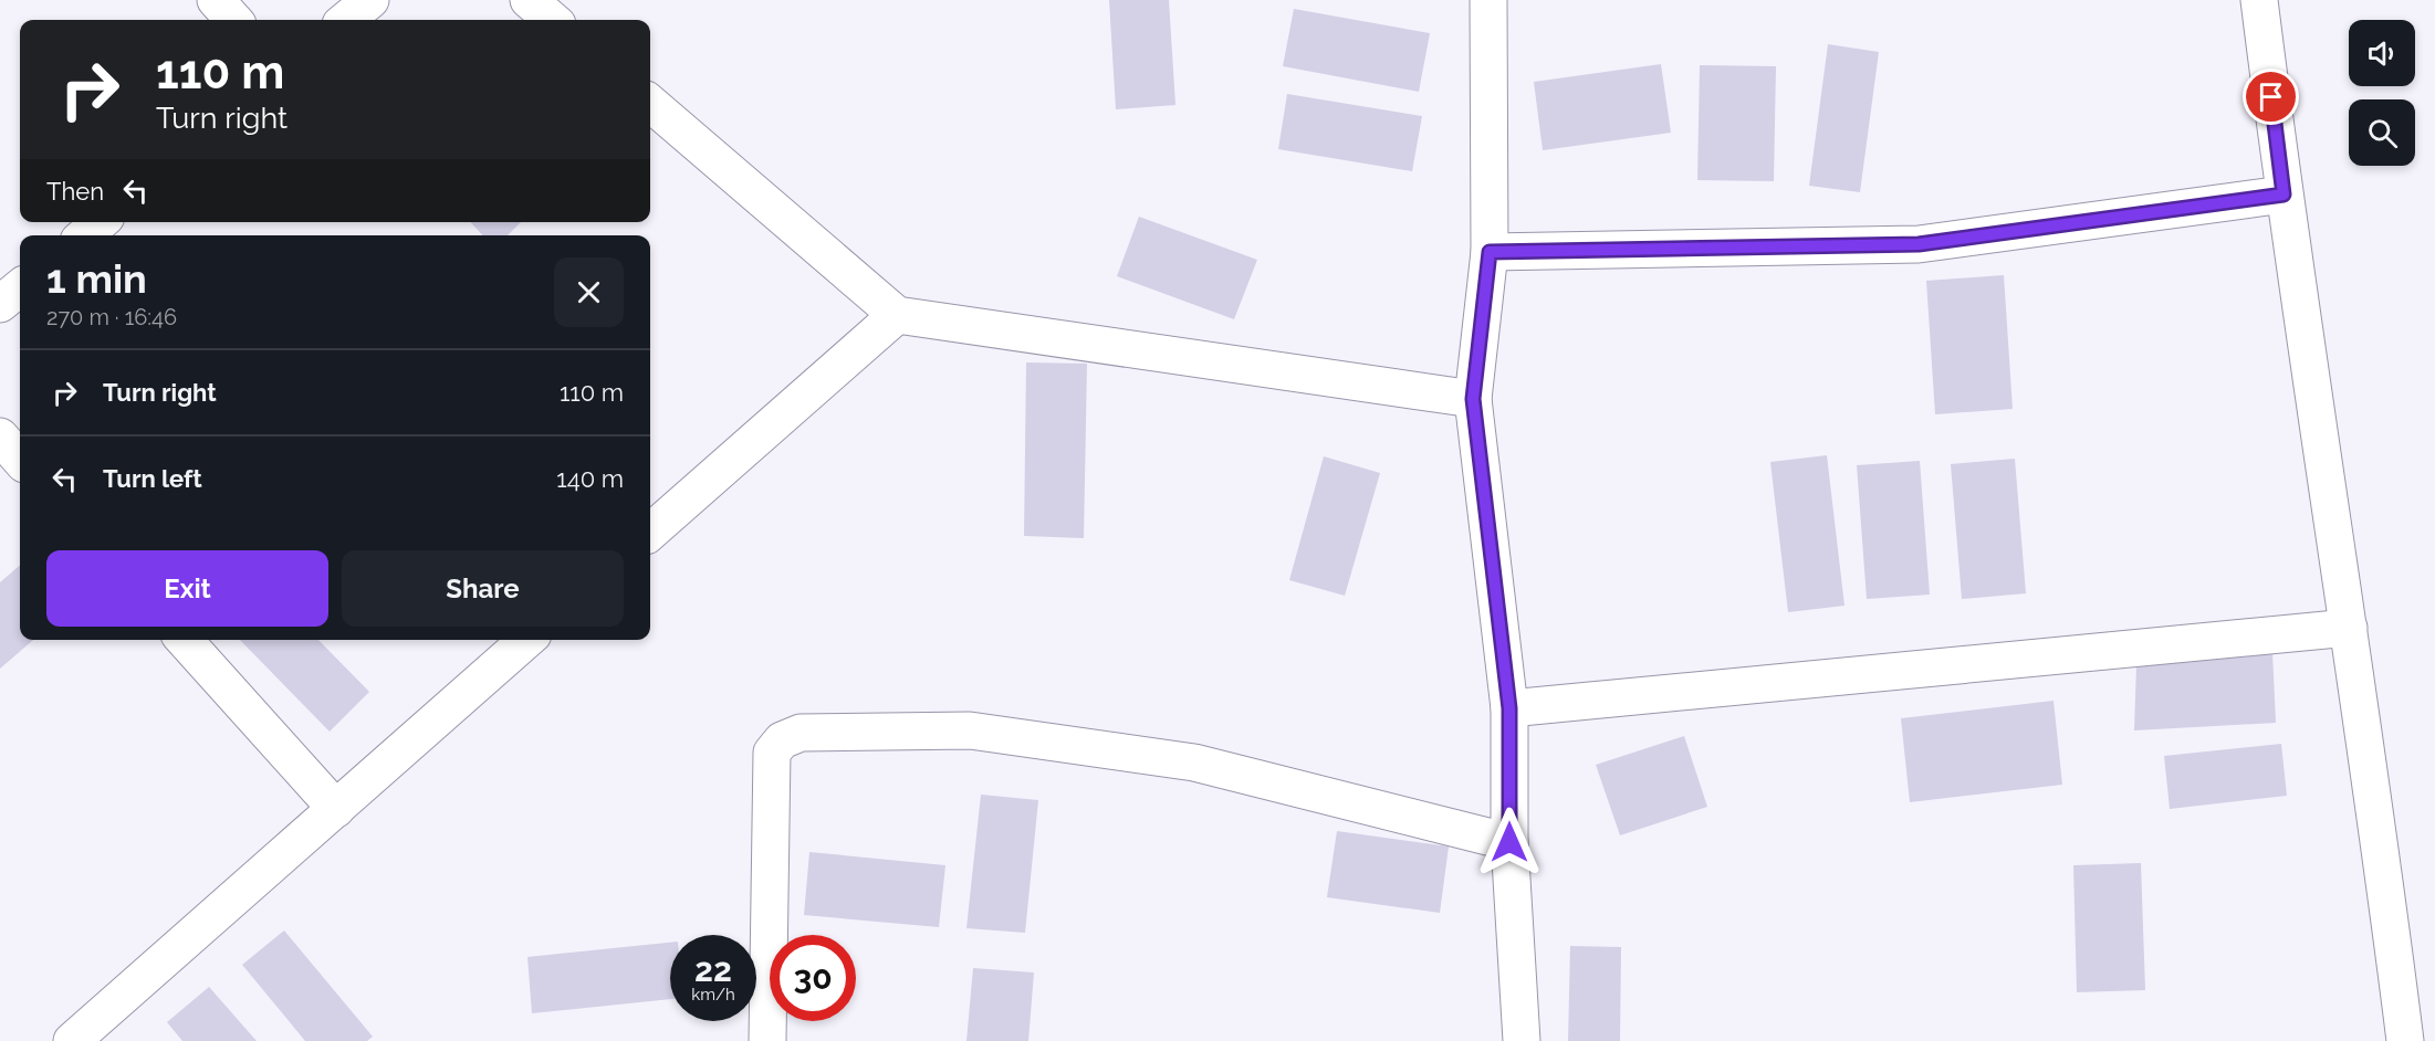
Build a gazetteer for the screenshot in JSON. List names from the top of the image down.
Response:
{
  "page": {
    "turn": ["110 m", "Turn right"],
    "then": "Then",
    "heading": ["1 min", "270 m · 16:46"],
    "list": [
      {
        "name": "Turn right",
        "value": "110 m"
      },
      {
        "name": "Turn left",
        "value": "140 m"
      }
    ],
    "buttons": ["Exit", "Share"],
    "speed": "22 km/h",
    "limit": "30"
  }
}
